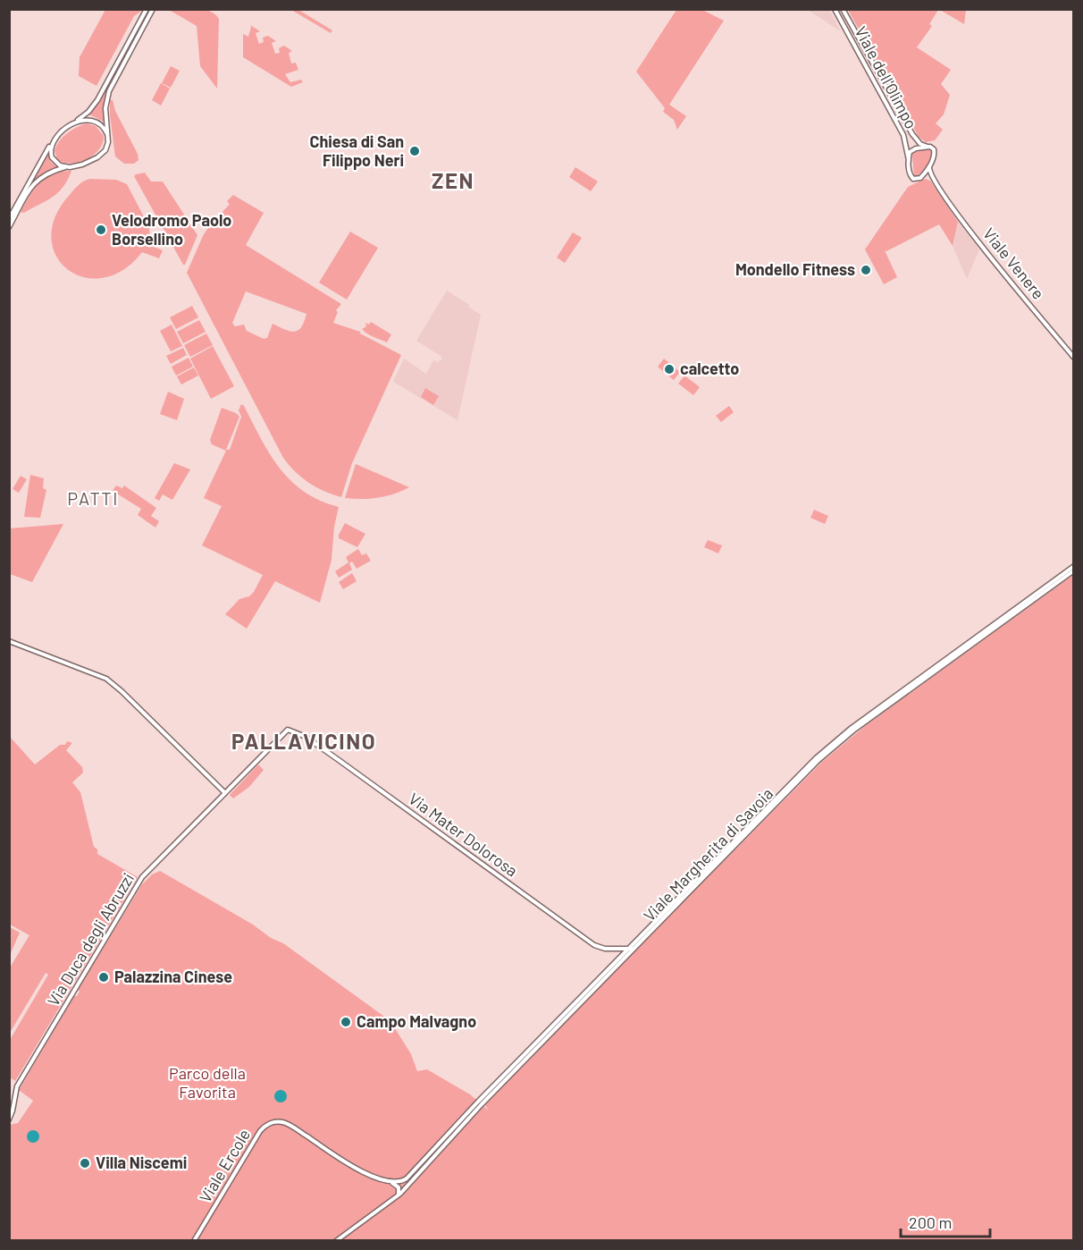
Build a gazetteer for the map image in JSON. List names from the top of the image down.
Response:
{
  "streets": {
    "street": [
      "Viale dell'Olimpo",
      "Viale Venere",
      "Via Mater Dolorosa",
      "Viale Margherita di Savoia",
      "Via Duca degli Abruzzi",
      "Viale Ercole"
    ]
  },
  "crossings": [
    ["Viale dell'Olimpo", "Viale Venere"],
    ["Via Mater Dolorosa", "Viale Margherita di Savoia"],
    ["Via Mater Dolorosa", "Via Duca degli Abruzzi"],
    ["Viale Margherita di Savoia", "Viale Ercole"]
  ],
  "districts": ["ZEN", "PATTI", "PALLAVICINO"],
  "parks": ["Parco della Favorita"],
  "places": [
    "Chiesa di San Filippo Neri",
    "Velodromo Paolo Borsellino",
    "Mondello Fitness",
    "calcetto",
    "Palazzina Cinese",
    "Campo Malvagno",
    "Villa Niscemi"
  ],
  "scale_bar": "200 m"
}
